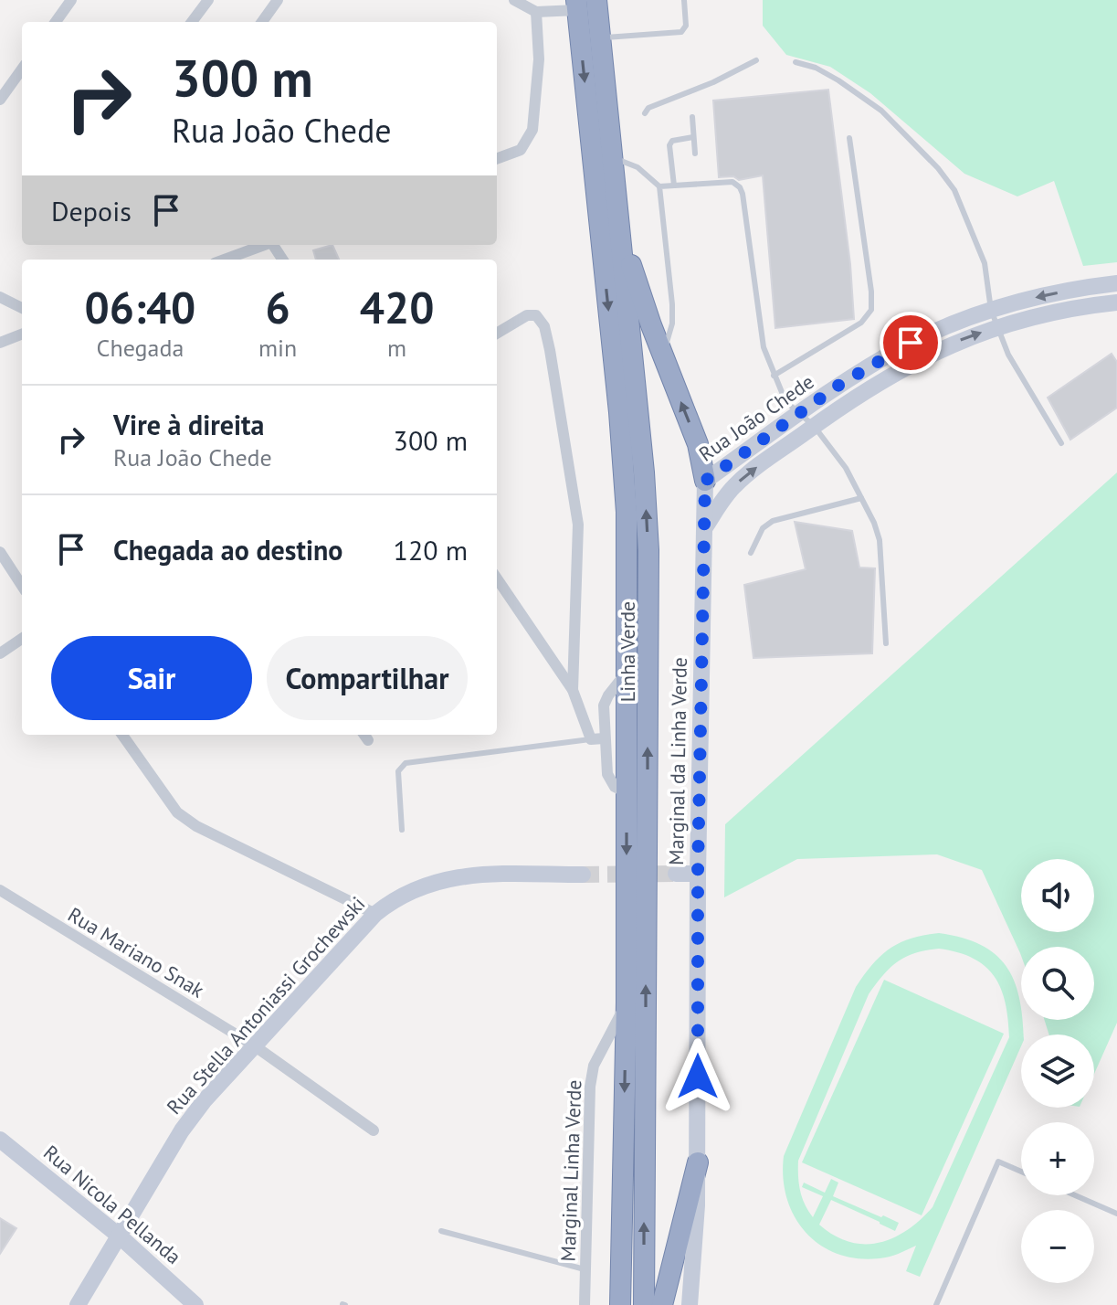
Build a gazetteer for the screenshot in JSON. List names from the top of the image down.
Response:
{
  "streets": {
    "highway": ["Linha Verde"],
    "main road": [
      "Rua João Chede",
      "Marginal da Linha Verde",
      "Rua Stella Antoniassi Grochewski",
      "Rua Nicola Pellanda"
    ],
    "street": ["Rua Mariano Snak", "Marginal Linha Verde"]
  },
  "crossings": [
    ["Rua João Chede", "Marginal da Linha Verde"],
    ["Linha Verde", "Marginal Linha Verde"],
    ["Rua Mariano Snak", "Rua Stella Antoniassi Grochewski"],
    ["Rua Stella Antoniassi Grochewski", "Rua Nicola Pellanda"]
  ],
  "page": {
    "turn": ["300 m", "Rua João Chede"],
    "then": "Depois",
    "eta": [
      "06:40",
      "Chegada",
      "6",
      "min",
      "420",
      "m"
    ],
    "list": [
      {
        "name": "Vire à direita",
        "note": "Rua João Chede",
        "value": "300 m"
      },
      {
        "name": "Chegada ao destino",
        "value": "120 m"
      }
    ],
    "buttons": ["Sair", "Compartilhar"],
    "map_buttons": ["+", "−"]
  }
}
